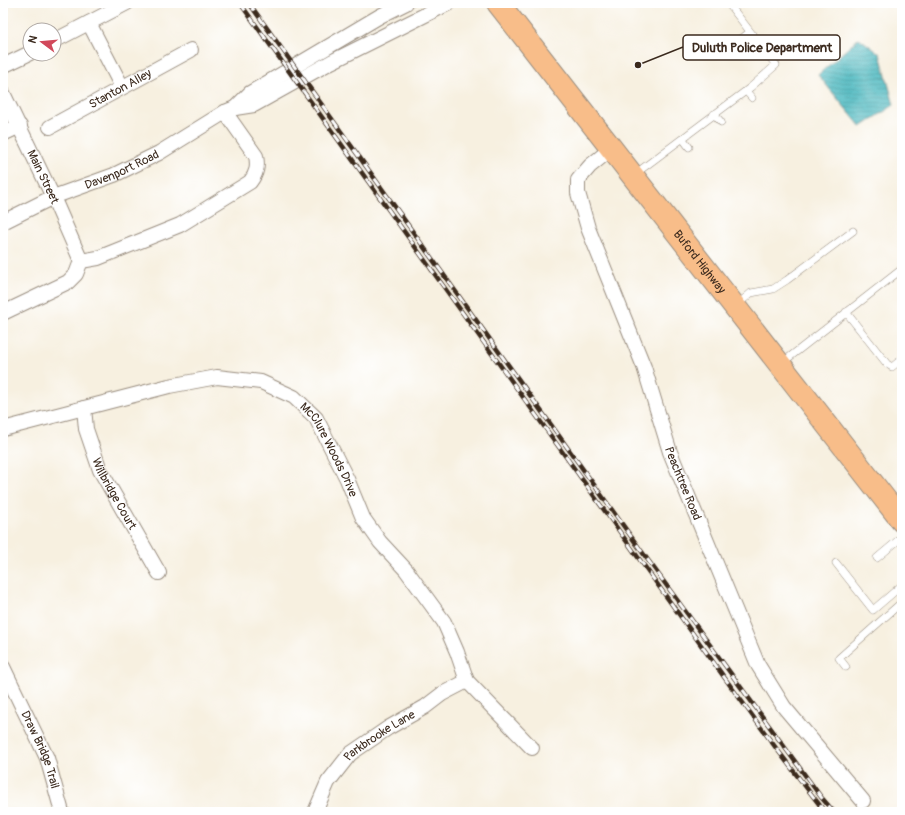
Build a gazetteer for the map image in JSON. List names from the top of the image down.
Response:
{
  "streets": {
    "main road": ["Buford Highway"],
    "street": [
      "Stanton Alley",
      "Davenport Road",
      "Main Street",
      "McClure Woods Drive",
      "Peachtree Road",
      "Willbridge Court",
      "Parkbrooke Lane",
      "Draw Bridge Trail"
    ]
  },
  "crossings": [
    ["Davenport Road", "Main Street"],
    ["Buford Highway", "Peachtree Road"],
    ["McClure Woods Drive", "Willbridge Court"],
    ["McClure Woods Drive", "Parkbrooke Lane"]
  ],
  "places": ["Duluth Police Department"],
  "north": "left"
}
